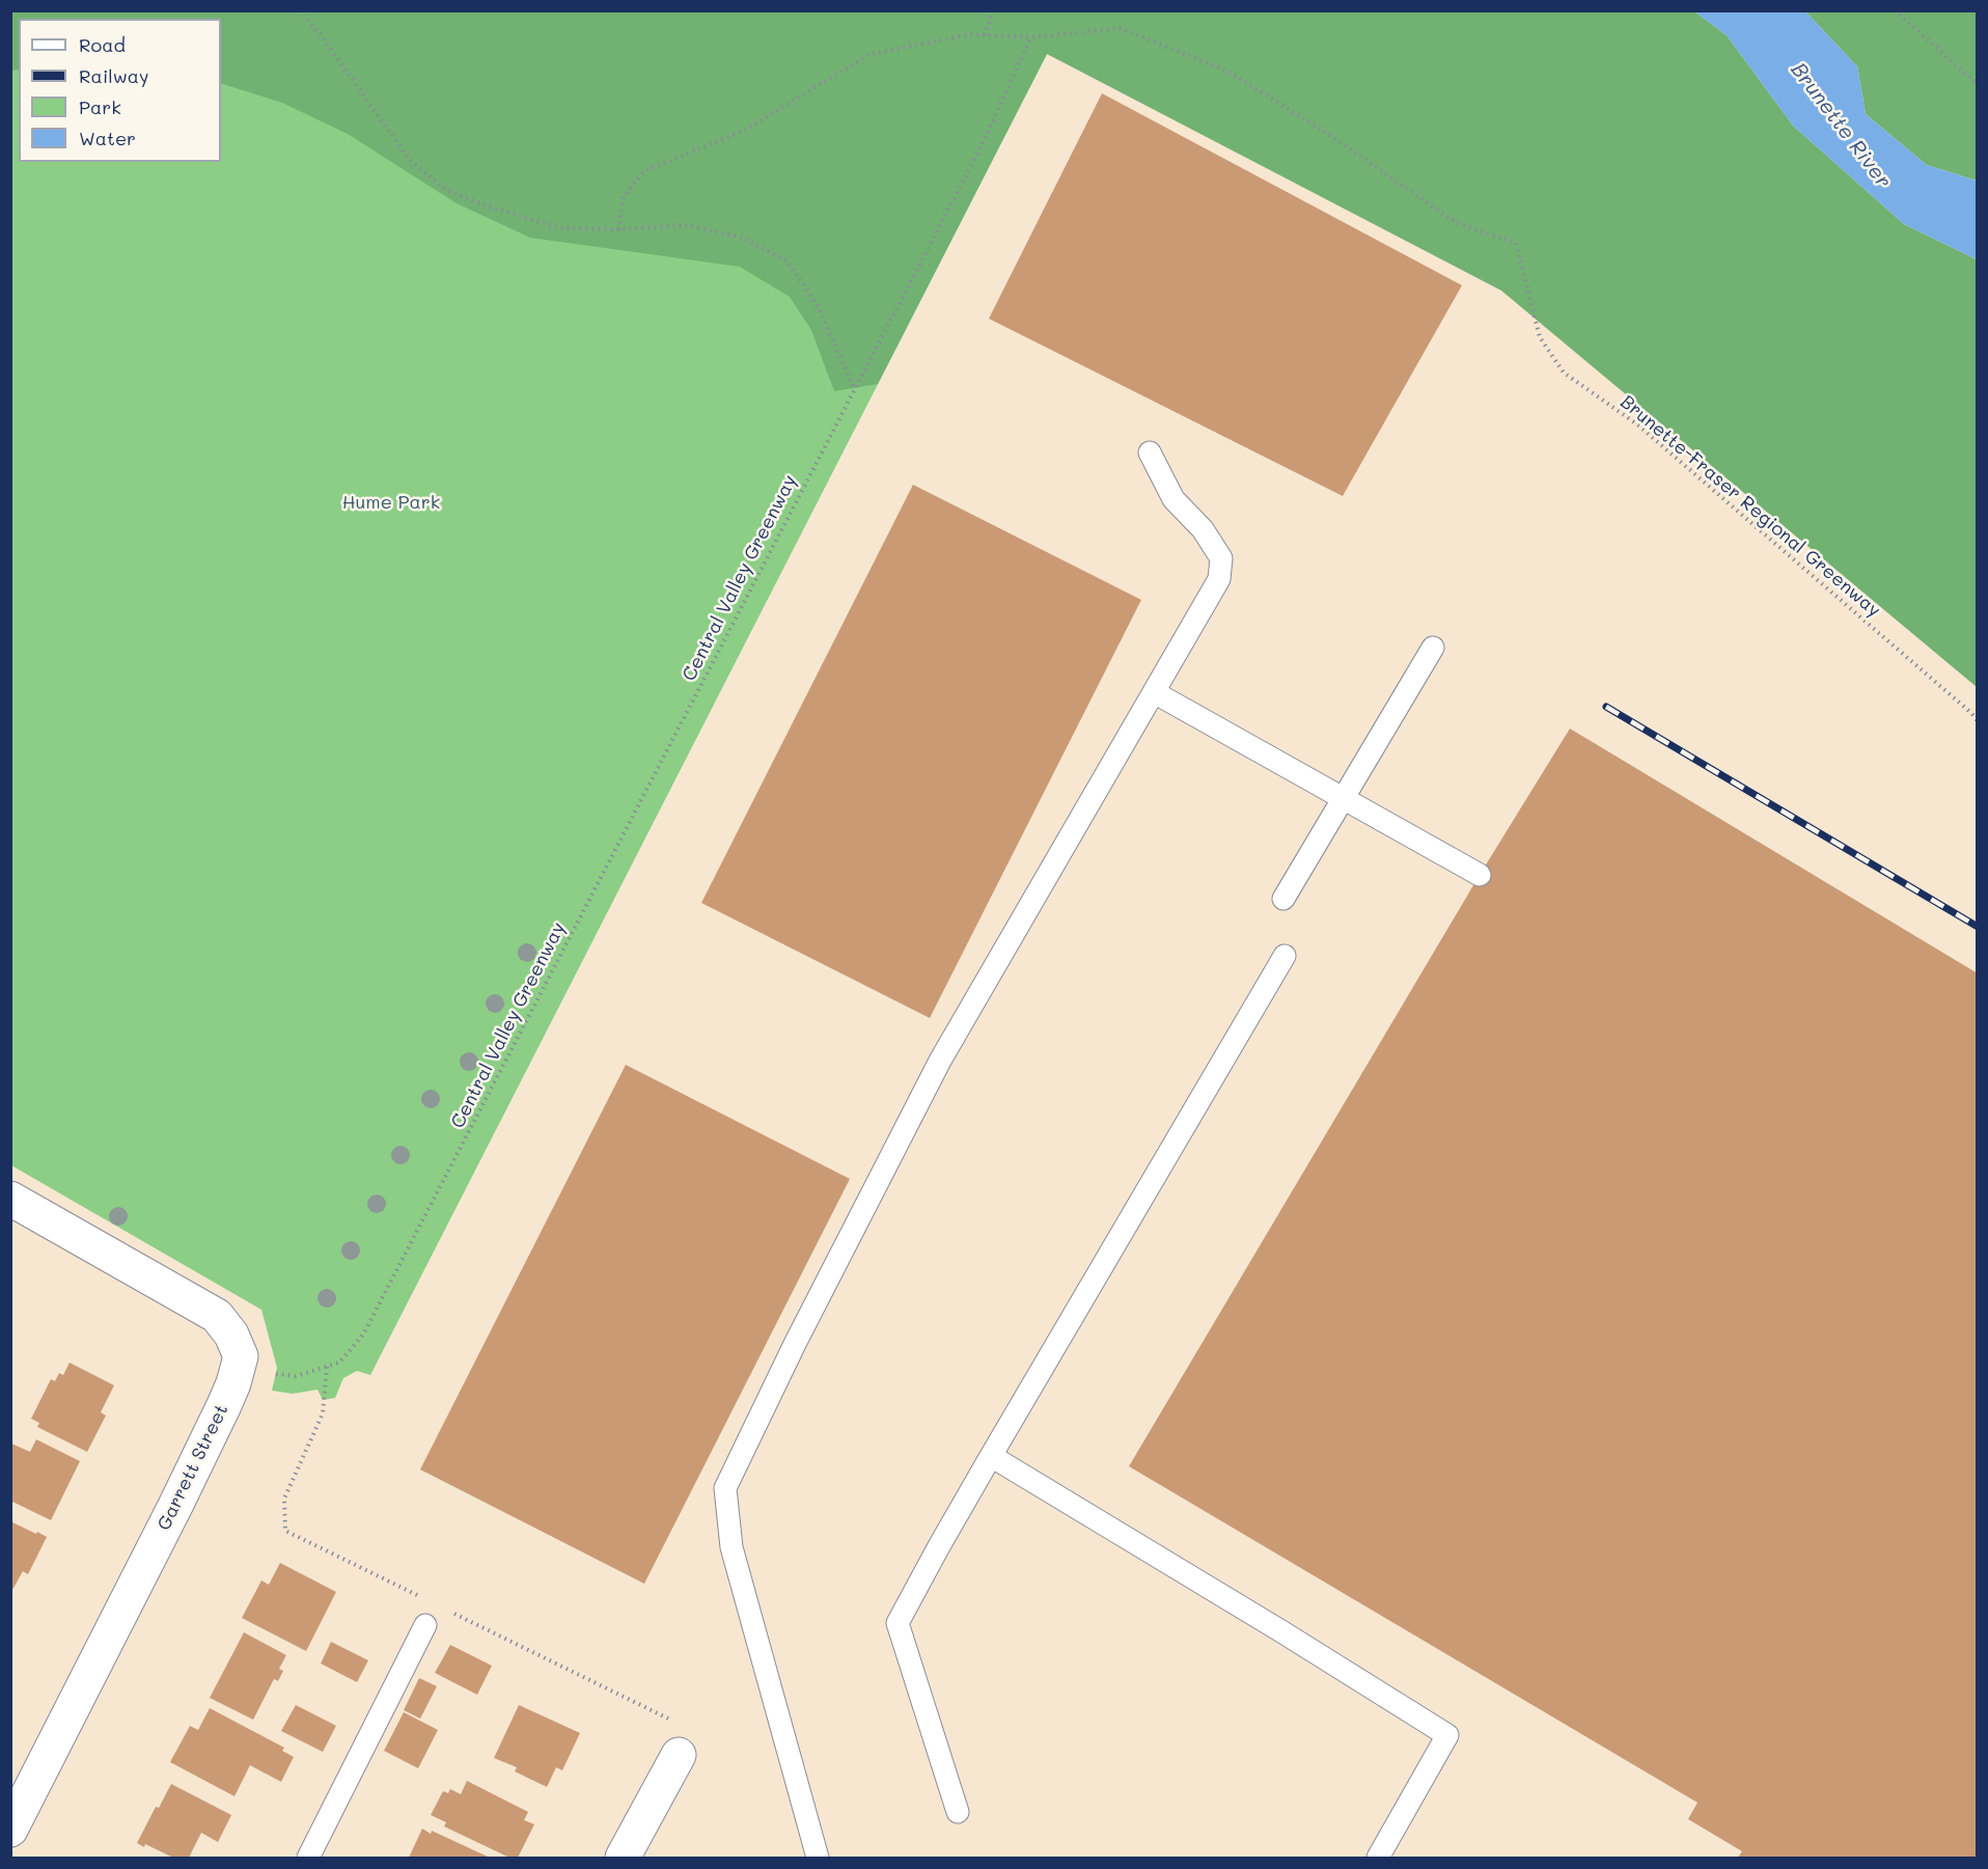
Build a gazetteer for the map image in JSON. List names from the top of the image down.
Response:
{
  "streets": {
    "street": ["Garrett Street"],
    "path": ["Brunette-Fraser Regional Greenway", "Central Valley Greenway"]
  },
  "crossings": [
    ["Brunette-Fraser Regional Greenway", "Central Valley Greenway"]
  ],
  "water": ["Brunette River"],
  "parks": ["Hume Park"],
  "legend": [
    "Road",
    "Railway",
    "Park",
    "Water"
  ]
}
